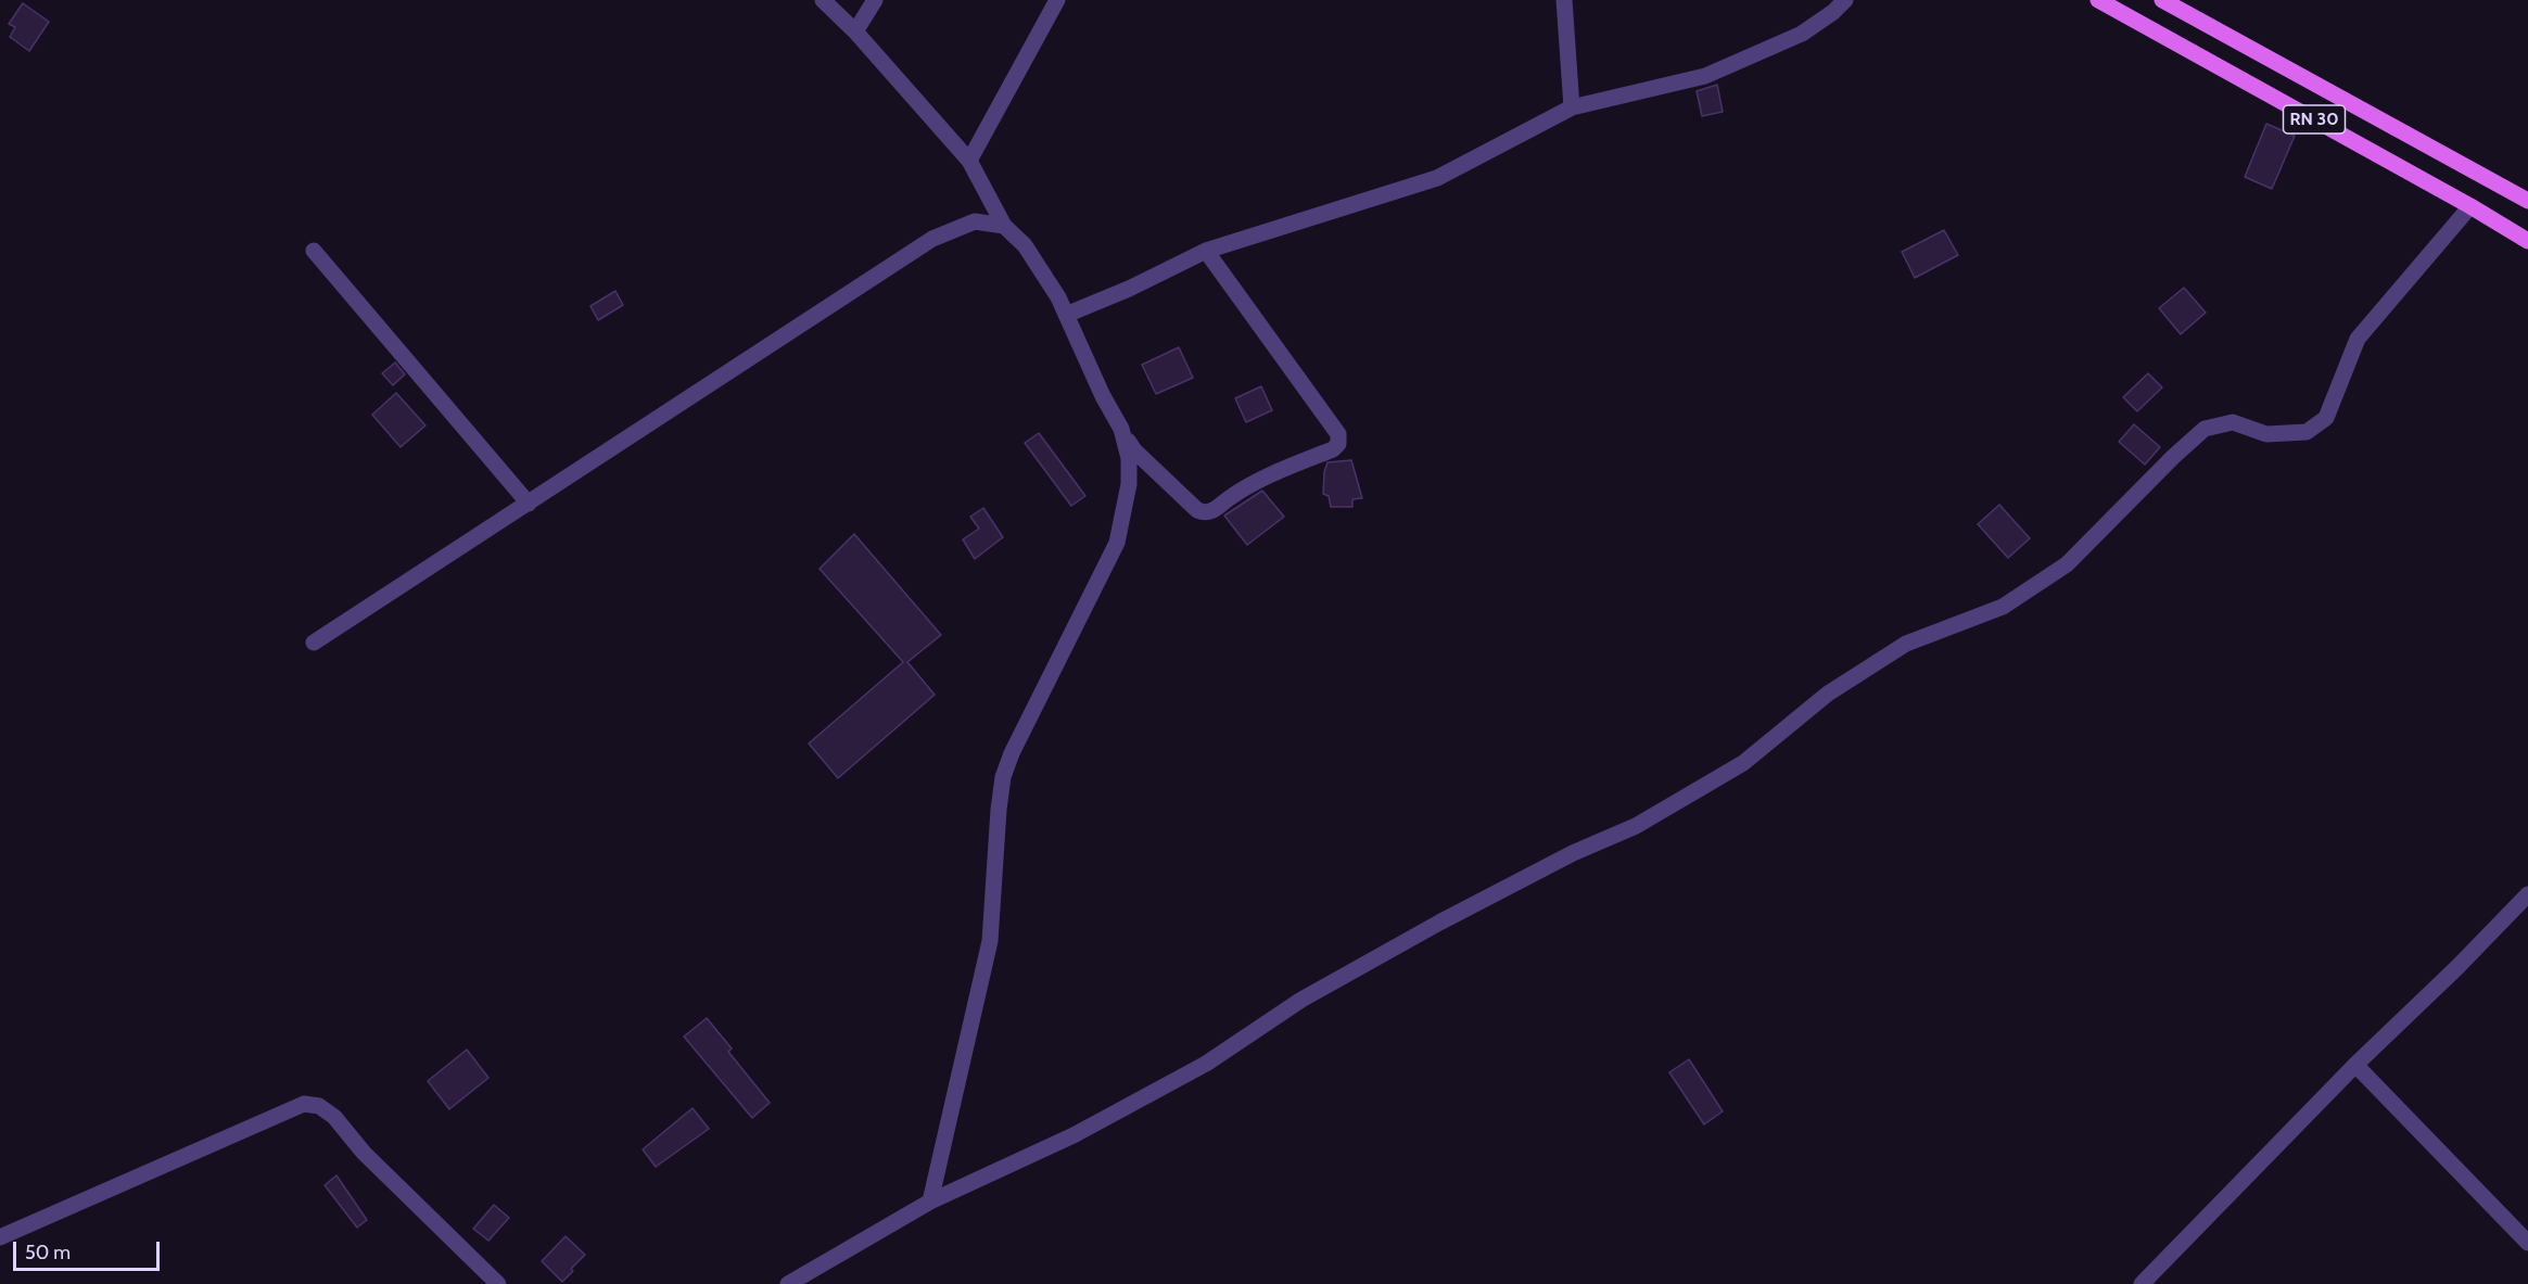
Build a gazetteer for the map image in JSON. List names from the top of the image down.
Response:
{
  "streets": {
    "main road": ["RN 30"]
  },
  "scale_bar": "50 m"
}
